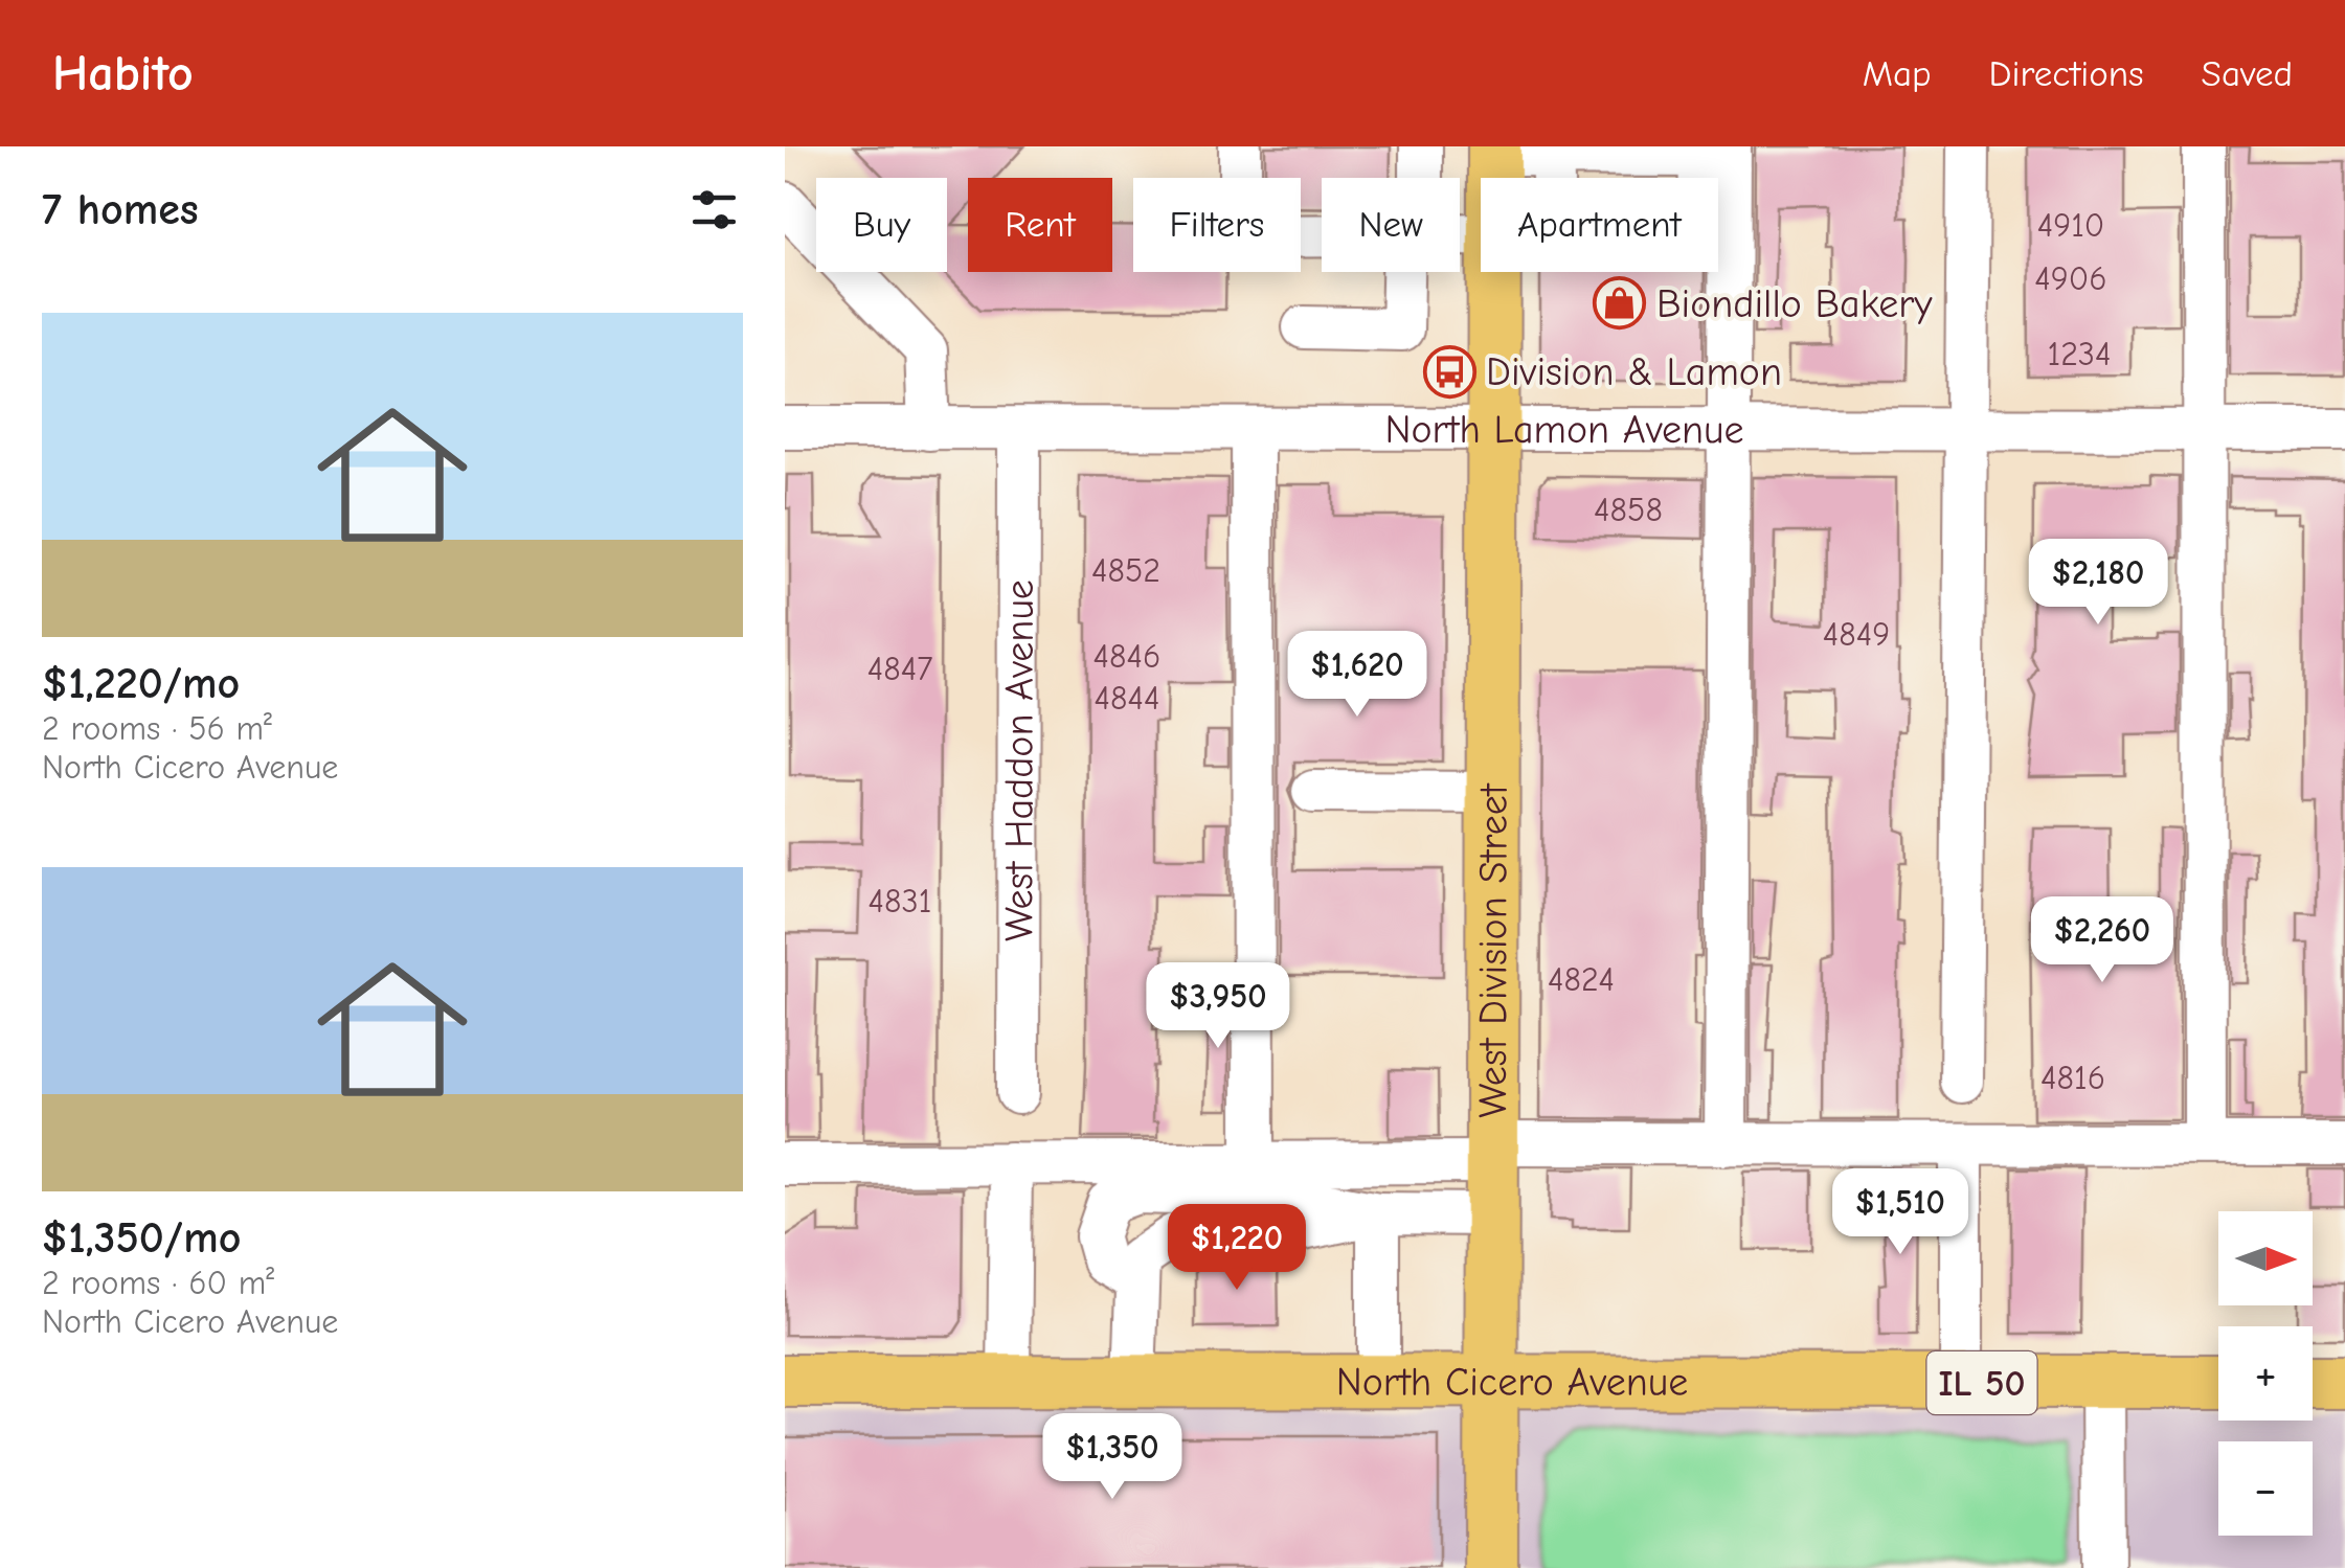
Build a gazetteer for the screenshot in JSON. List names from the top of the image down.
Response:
{
  "streets": {
    "main road": ["West Division Street", "North Cicero Avenue", "IL 50"],
    "street": ["North Lamon Avenue", "West Haddon Avenue"]
  },
  "crossings": [
    ["North Lamon Avenue", "West Haddon Avenue"],
    ["North Lamon Avenue", "West Division Street"],
    ["West Division Street", "North Cicero Avenue"]
  ],
  "places": {
    "shop": ["Biondillo Bakery"],
    "bus stop": ["Division & Lamon"]
  },
  "house_numbers": [
    "4910",
    "4906",
    "1234",
    "4858",
    "4852",
    "4849",
    "4846",
    "4847",
    "4844",
    "4831",
    "4824",
    "4816"
  ],
  "north": "right",
  "page": {
    "header": "Habito",
    "nav": ["Map", "Directions", "Saved"],
    "heading": "7 homes",
    "chip": [
      "Buy",
      "Rent",
      "Filters",
      "New",
      "Apartment"
    ],
    "list": [
      {
        "name": "$1,220/mo",
        "note": "2 rooms · 56 m² · North Cicero Avenue"
      },
      {
        "name": "$1,350/mo",
        "note": "2 rooms · 60 m² · North Cicero Avenue"
      }
    ],
    "price": [
      "$2,180",
      "$1,620",
      "$2,260",
      "$3,950",
      "$1,510",
      "$1,220",
      "$1,350"
    ],
    "map_buttons": ["+", "−"]
  }
}
